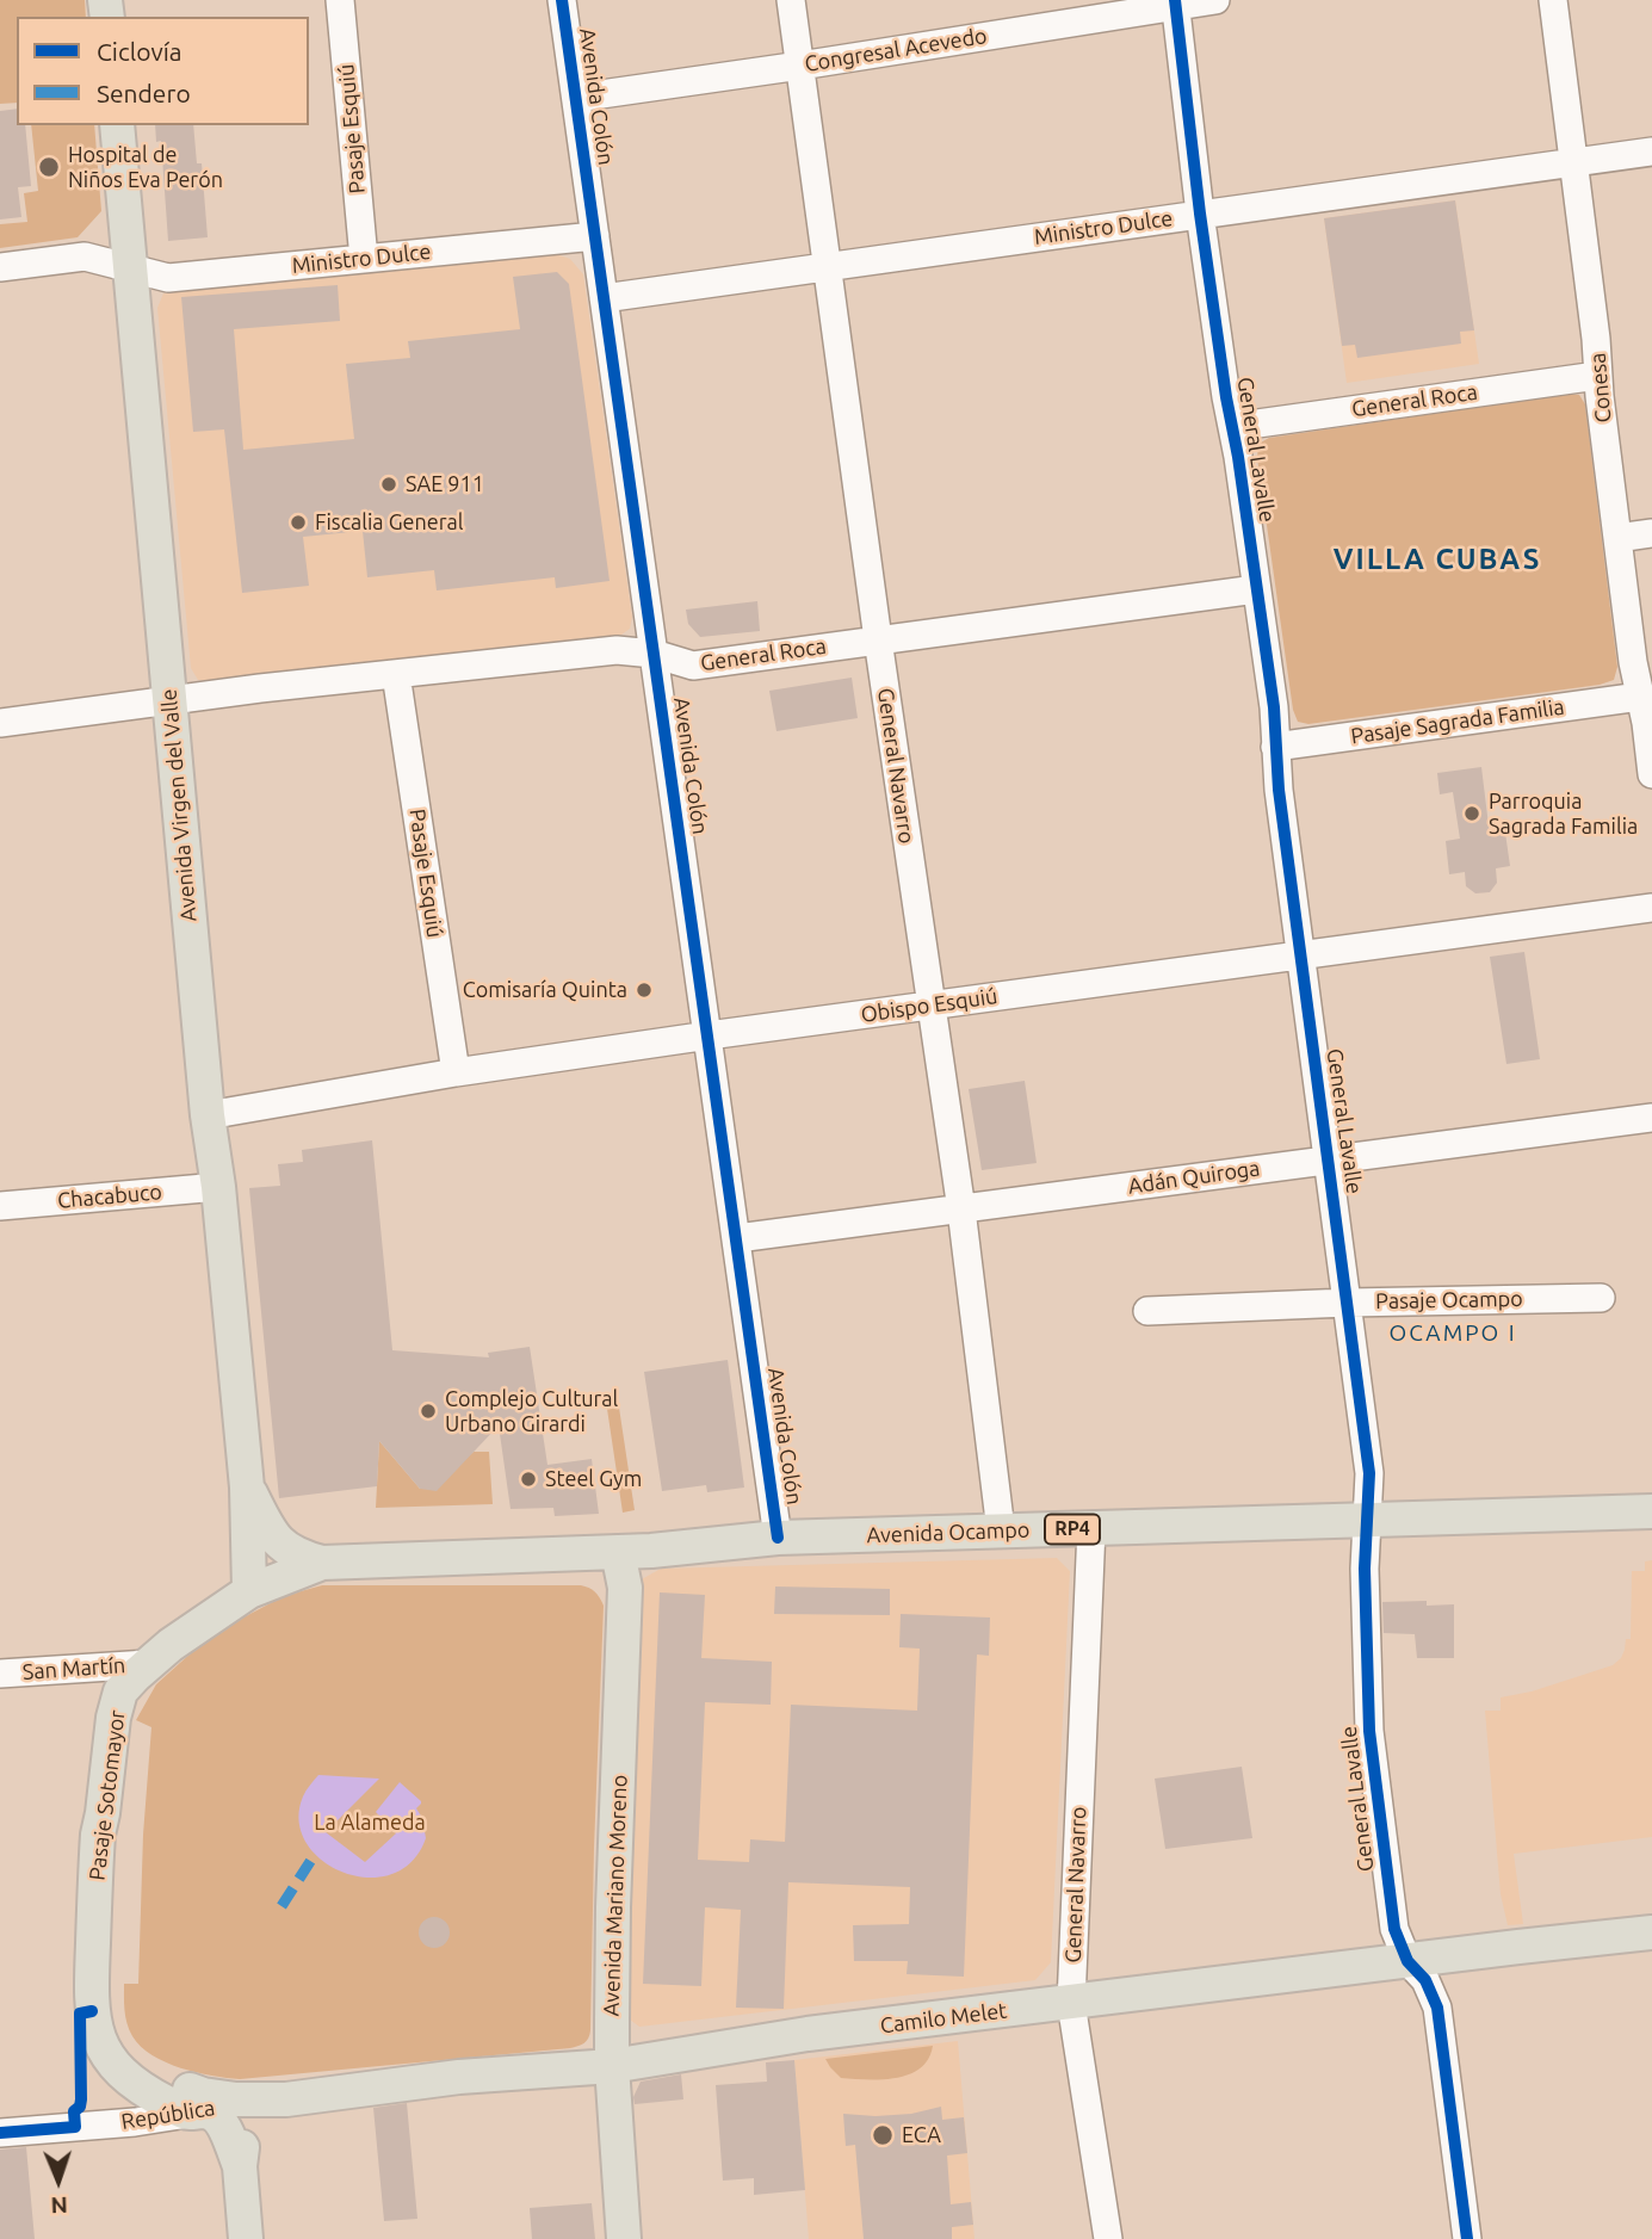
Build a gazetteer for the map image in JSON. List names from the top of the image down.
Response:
{
  "streets": {
    "main road": [
      "Avenida Virgen del Valle",
      "RP4",
      "Avenida Ocampo",
      "Pasaje Sotomayor",
      "Avenida Mariano Moreno",
      "Camilo Melet"
    ],
    "street": [
      "Congresal Acevedo",
      "Avenida Colón",
      "Pasaje Esquiú",
      "Ministro Dulce",
      "Conesa",
      "General Roca",
      "General Lavalle",
      "Pasaje Sagrada Familia",
      "General Navarro",
      "Obispo Esquiú",
      "Adán Quiroga",
      "Chacabuco",
      "Pasaje Ocampo",
      "San Martín",
      "República"
    ]
  },
  "crossings": [
    ["Congresal Acevedo", "Avenida Colón"],
    ["Congresal Acevedo", "General Lavalle"],
    ["Congresal Acevedo", "General Navarro"],
    ["Avenida Colón", "Ministro Dulce"],
    ["Avenida Colón", "General Roca"],
    ["Avenida Colón", "Obispo Esquiú"],
    ["Avenida Colón", "Adán Quiroga"],
    ["Avenida Colón", "Avenida Ocampo"],
    ["Pasaje Esquiú", "Ministro Dulce"],
    ["Pasaje Esquiú", "General Roca"],
    ["Pasaje Esquiú", "Obispo Esquiú"],
    ["Ministro Dulce", "Conesa"],
    ["Ministro Dulce", "General Lavalle"],
    ["Ministro Dulce", "General Navarro"],
    ["Ministro Dulce", "Avenida Virgen del Valle"],
    ["Conesa", "General Roca"],
    ["Conesa", "Pasaje Sagrada Familia"],
    ["General Roca", "General Lavalle"],
    ["General Roca", "General Navarro"],
    ["General Roca", "Avenida Virgen del Valle"],
    ["General Lavalle", "Pasaje Sagrada Familia"],
    ["General Lavalle", "Obispo Esquiú"],
    ["General Lavalle", "Adán Quiroga"],
    ["General Lavalle", "Pasaje Ocampo"],
    ["General Lavalle", "Avenida Ocampo"],
    ["General Lavalle", "Camilo Melet"],
    ["General Navarro", "Obispo Esquiú"],
    ["General Navarro", "Adán Quiroga"],
    ["General Navarro", "Avenida Ocampo"],
    ["General Navarro", "Camilo Melet"],
    ["Avenida Virgen del Valle", "Obispo Esquiú"],
    ["Avenida Virgen del Valle", "Chacabuco"],
    ["Avenida Virgen del Valle", "Avenida Ocampo"],
    ["Avenida Virgen del Valle", "Pasaje Sotomayor"],
    ["Avenida Ocampo", "Pasaje Sotomayor"],
    ["Avenida Ocampo", "Avenida Mariano Moreno"],
    ["San Martín", "Pasaje Sotomayor"],
    ["Pasaje Sotomayor", "Camilo Melet"],
    ["Pasaje Sotomayor", "República"],
    ["Avenida Mariano Moreno", "Camilo Melet"],
    ["Camilo Melet", "República"]
  ],
  "districts": ["VILLA CUBAS", "OCAMPO I"],
  "parks": ["La Alameda"],
  "places": [
    "Hospital de Niños Eva Perón",
    "SAE 911",
    "Fiscalia General",
    "Parroquia Sagrada Familia",
    "Comisaría Quinta",
    "Complejo Cultural Urbano Girardi",
    "Steel Gym",
    "ECA"
  ],
  "legend": ["Ciclovía", "Sendero"],
  "north": "bottom"
}
